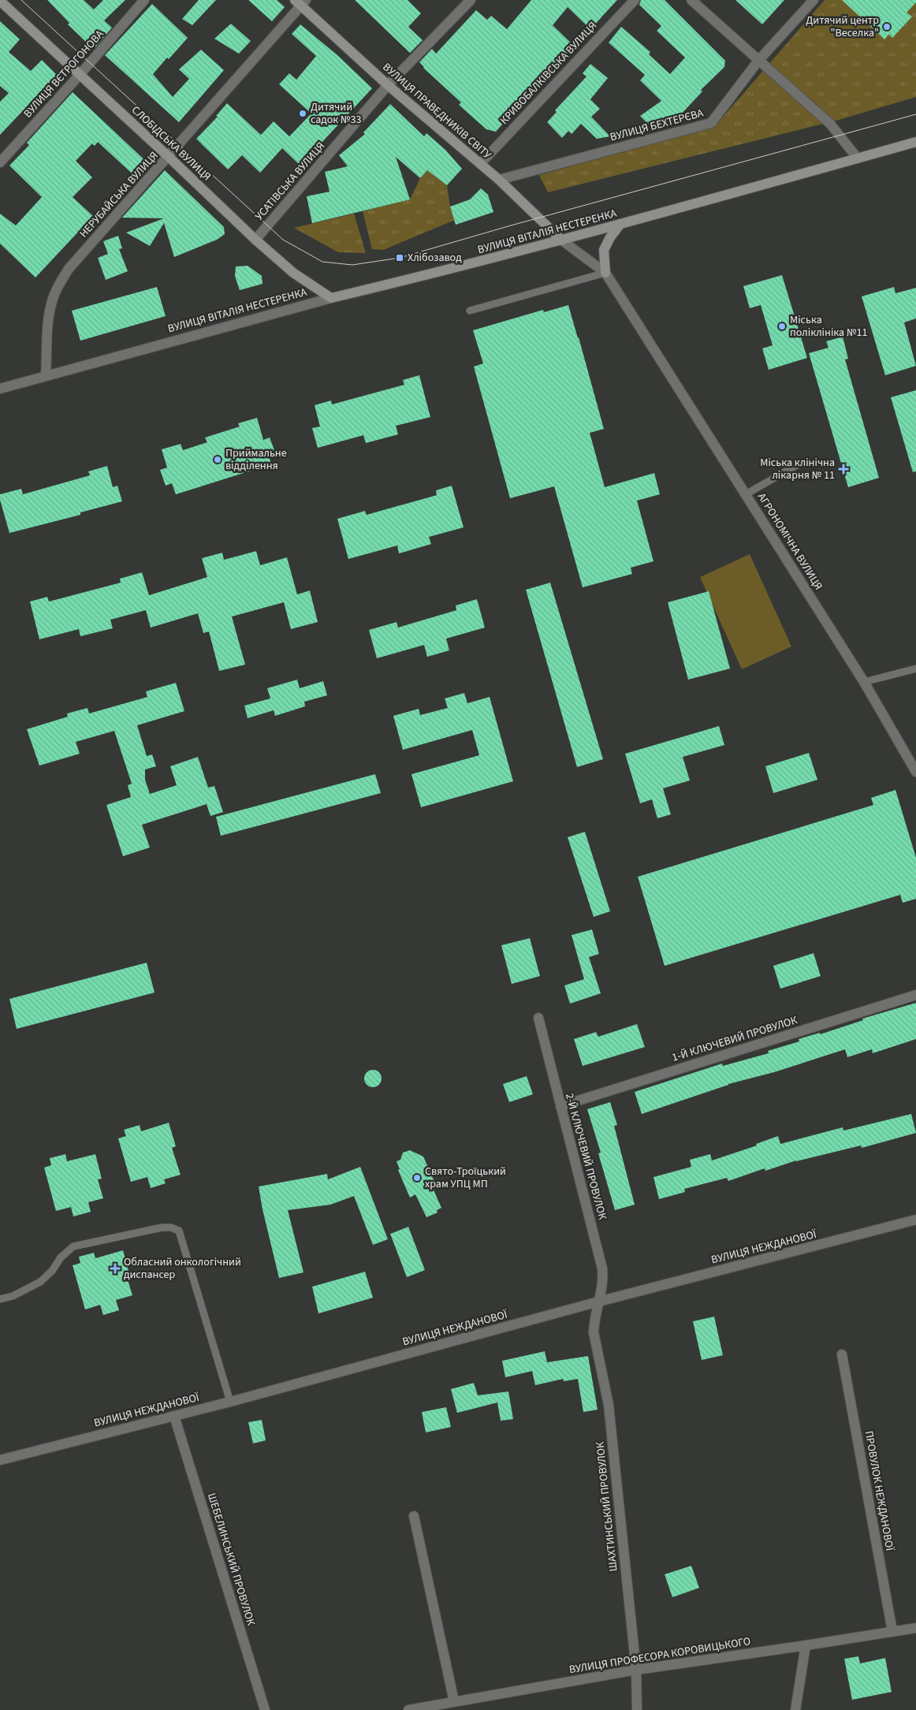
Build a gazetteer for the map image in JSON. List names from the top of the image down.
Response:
{
  "streets": {
    "main road": ["ВУЛИЦЯ ПРАВЕДНИКІВ СВІТУ", "СЛОБІДСЬКА ВУЛИЦЯ", "ВУЛИЦЯ ВІТАЛІЯ НЕСТЕРЕНКА"],
    "street": [
      "КРИВОБАЛКІВСЬКА ВУЛИЦЯ",
      "ВУЛИЦЯ ВЄТРОГОНОВА",
      "ВУЛИЦЯ БЕХТЕРЄВА",
      "УСАТІВСЬКА ВУЛИЦЯ",
      "НЕРУБАЙСЬКА ВУЛИЦЯ",
      "АГРОНОМІЧНА ВУЛИЦЯ",
      "1-Й КЛЮЧЕВИЙ ПРОВУЛОК",
      "2-Й КЛЮЧЕВИЙ ПРОВУЛОК",
      "ВУЛИЦЯ НЕЖДАНОВОЇ",
      "ПРОВУЛОК НЕЖДАНОВОЇ",
      "ШАХТИНСЬКИЙ ПРОВУЛОК",
      "ШЕБЕЛИНСЬКИЙ ПРОВУЛОК",
      "ВУЛИЦЯ ПРОФЕСОРА КОРОВИЦЬКОГО"
    ]
  },
  "crossings": [
    ["КРИВОБАЛКІВСЬКА ВУЛИЦЯ", "ВУЛИЦЯ ПРАВЕДНИКІВ СВІТУ"],
    ["ВУЛИЦЯ ВЄТРОГОНОВА", "СЛОБІДСЬКА ВУЛИЦЯ"],
    ["ВУЛИЦЯ ПРАВЕДНИКІВ СВІТУ", "ВУЛИЦЯ БЕХТЕРЄВА"],
    ["ВУЛИЦЯ ПРАВЕДНИКІВ СВІТУ", "УСАТІВСЬКА ВУЛИЦЯ"],
    ["ВУЛИЦЯ ПРАВЕДНИКІВ СВІТУ", "НЕРУБАЙСЬКА ВУЛИЦЯ"],
    ["ВУЛИЦЯ ПРАВЕДНИКІВ СВІТУ", "ВУЛИЦЯ ВІТАЛІЯ НЕСТЕРЕНКА"],
    ["ВУЛИЦЯ ПРАВЕДНИКІВ СВІТУ", "АГРОНОМІЧНА ВУЛИЦЯ"],
    ["СЛОБІДСЬКА ВУЛИЦЯ", "УСАТІВСЬКА ВУЛИЦЯ"],
    ["СЛОБІДСЬКА ВУЛИЦЯ", "НЕРУБАЙСЬКА ВУЛИЦЯ"],
    ["СЛОБІДСЬКА ВУЛИЦЯ", "ВУЛИЦЯ ВІТАЛІЯ НЕСТЕРЕНКА"],
    ["НЕРУБАЙСЬКА ВУЛИЦЯ", "ВУЛИЦЯ ВІТАЛІЯ НЕСТЕРЕНКА"],
    ["ВУЛИЦЯ ВІТАЛІЯ НЕСТЕРЕНКА", "АГРОНОМІЧНА ВУЛИЦЯ"],
    ["1-Й КЛЮЧЕВИЙ ПРОВУЛОК", "2-Й КЛЮЧЕВИЙ ПРОВУЛОК"],
    ["2-Й КЛЮЧЕВИЙ ПРОВУЛОК", "ВУЛИЦЯ НЕЖДАНОВОЇ"],
    ["2-Й КЛЮЧЕВИЙ ПРОВУЛОК", "ШАХТИНСЬКИЙ ПРОВУЛОК"],
    ["ВУЛИЦЯ НЕЖДАНОВОЇ", "ШАХТИНСЬКИЙ ПРОВУЛОК"],
    ["ВУЛИЦЯ НЕЖДАНОВОЇ", "ШЕБЕЛИНСЬКИЙ ПРОВУЛОК"],
    ["ПРОВУЛОК НЕЖДАНОВОЇ", "ВУЛИЦЯ ПРОФЕСОРА КОРОВИЦЬКОГО"],
    ["ШАХТИНСЬКИЙ ПРОВУЛОК", "ВУЛИЦЯ ПРОФЕСОРА КОРОВИЦЬКОГО"]
  ],
  "places": {
    "other": [
      "Дитячий центр \"Веселка\"",
      "Дитячий садок №33",
      "Міська поліклініка №11",
      "Приймальне відділення",
      "Свято-Троїцький храм УПЦ МП"
    ],
    "transit": ["Хлібозавод"],
    "health": ["Міська клінічна лікарня № 11", "Обласний онкологічний диспансер"]
  }
}
